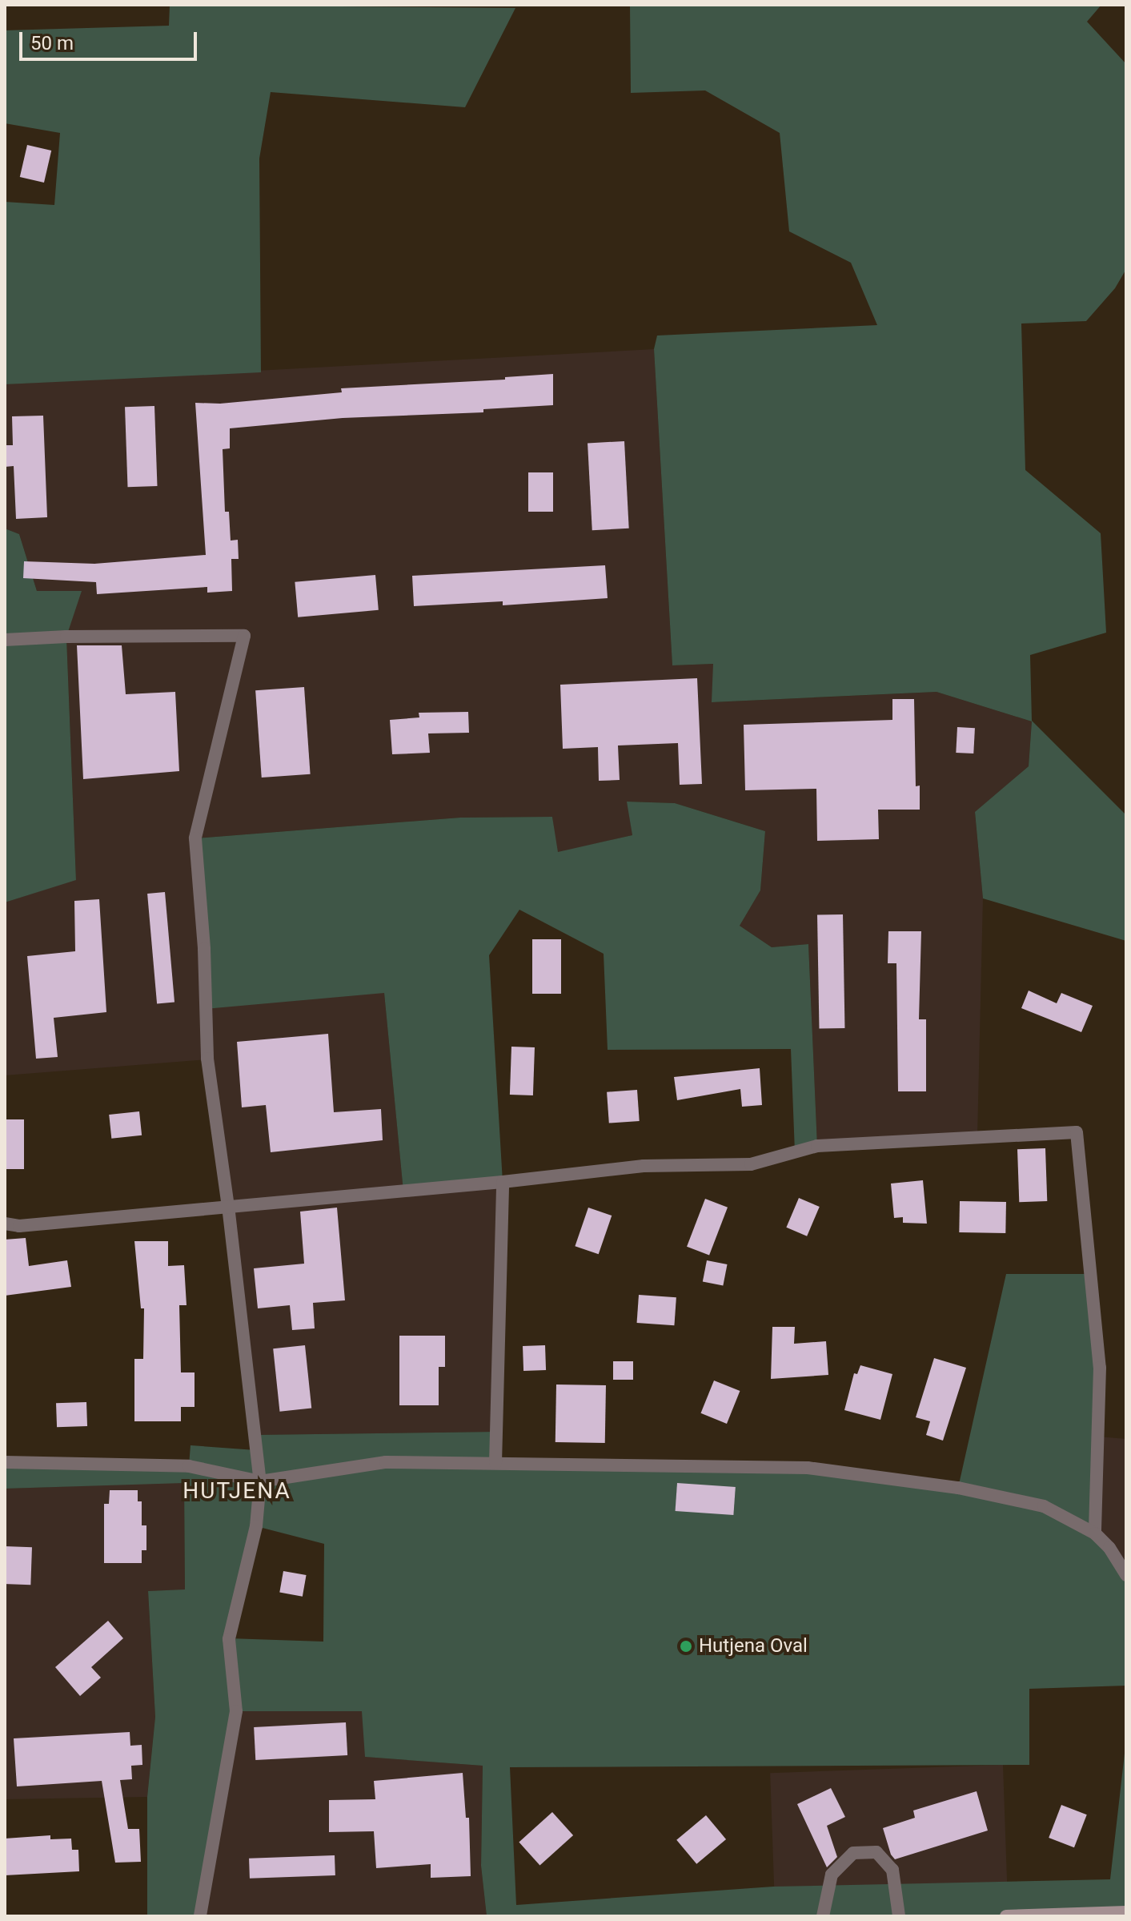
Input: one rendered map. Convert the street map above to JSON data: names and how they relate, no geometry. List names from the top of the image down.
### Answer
{
  "districts": ["HUTJENA"],
  "places": ["Hutjena Oval"],
  "scale_bar": "50 m"
}
